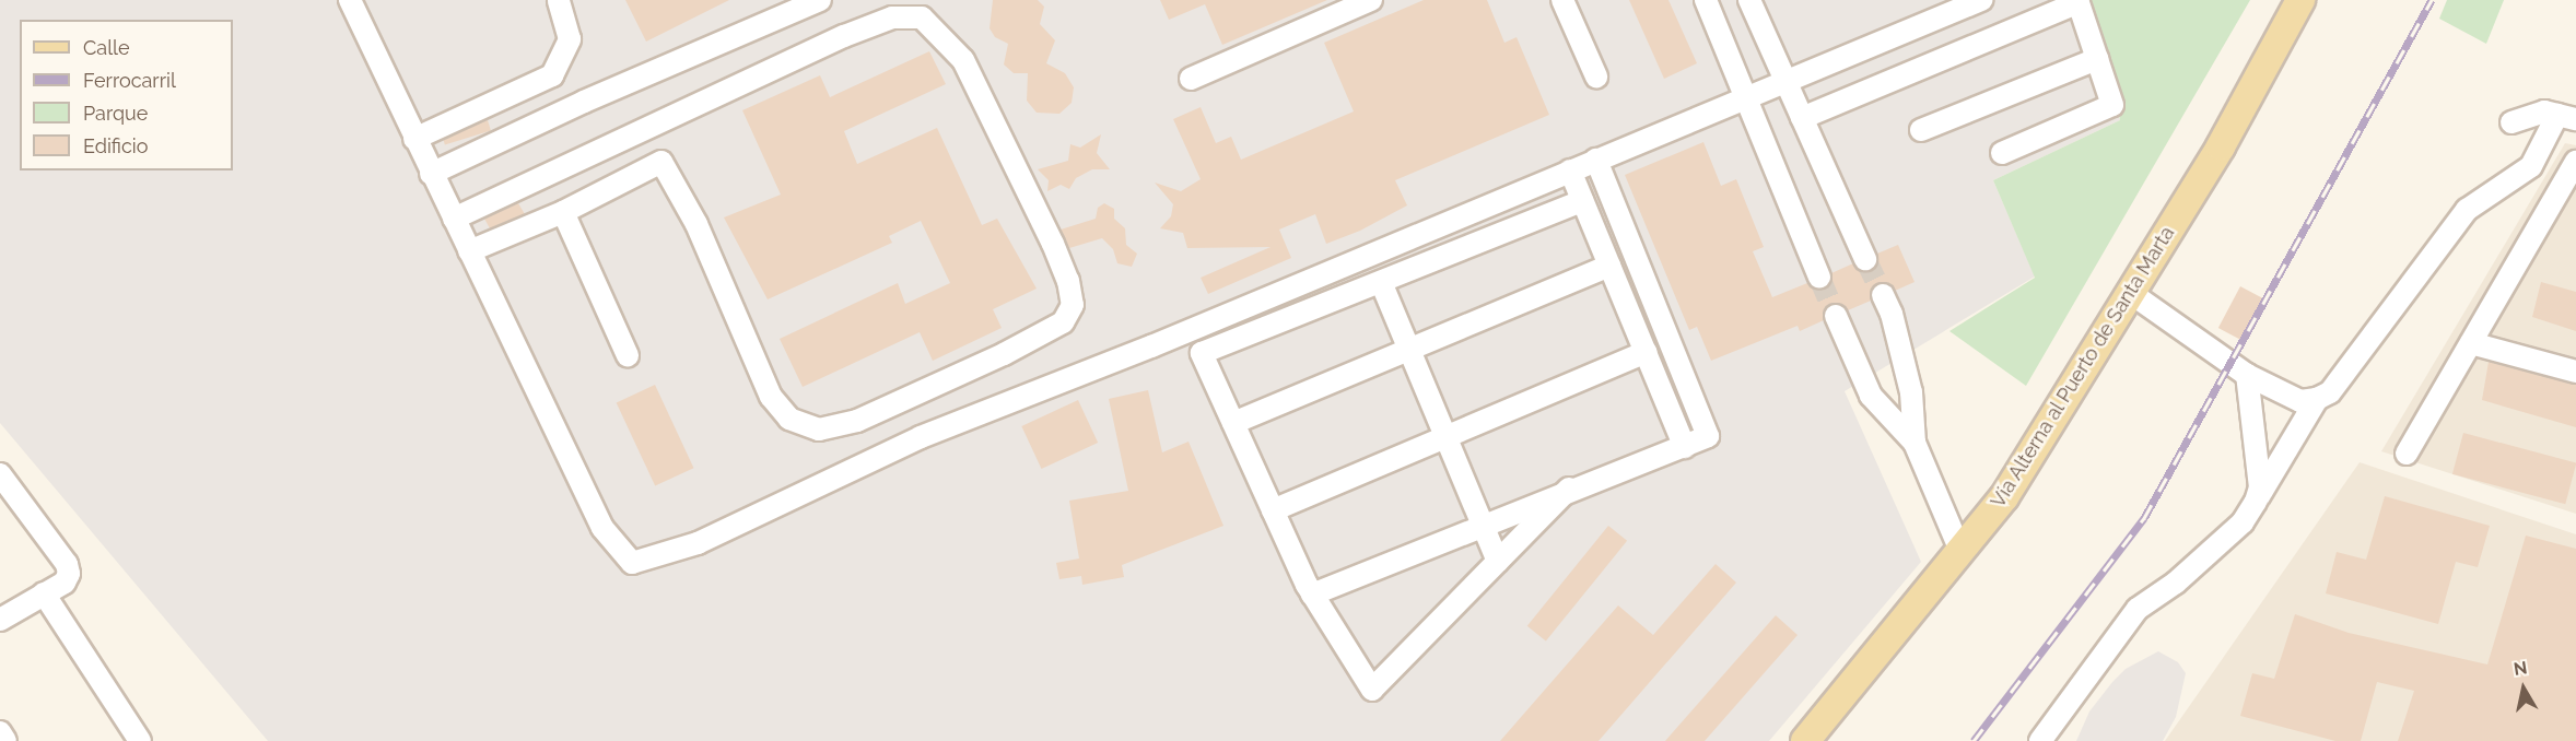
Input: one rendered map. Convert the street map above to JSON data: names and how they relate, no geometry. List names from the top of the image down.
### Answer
{
  "streets": {
    "main road": ["Vía Alterna al Puerto de Santa Marta"]
  },
  "legend": [
    "Calle",
    "Ferrocarril",
    "Parque",
    "Edificio"
  ],
  "north": "top"
}
